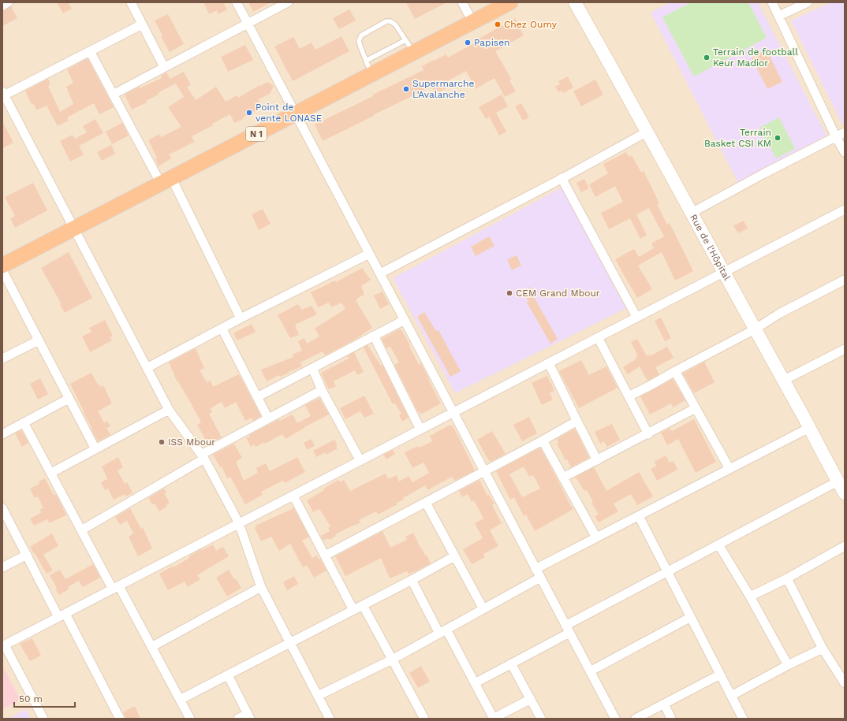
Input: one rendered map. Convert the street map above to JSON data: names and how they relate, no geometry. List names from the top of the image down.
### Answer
{
  "streets": {
    "highway": ["N 1"],
    "main road": ["Rue de l'Hôpital"]
  },
  "places": [
    "Chez Oumy",
    "Papisen",
    "Terrain de football Keur Madior",
    "Supermarche L'Avalanche",
    "Point de vente LONASE",
    "Terrain Basket CSI KM",
    "CEM Grand Mbour",
    "ISS Mbour"
  ],
  "scale_bar": "50 m"
}
